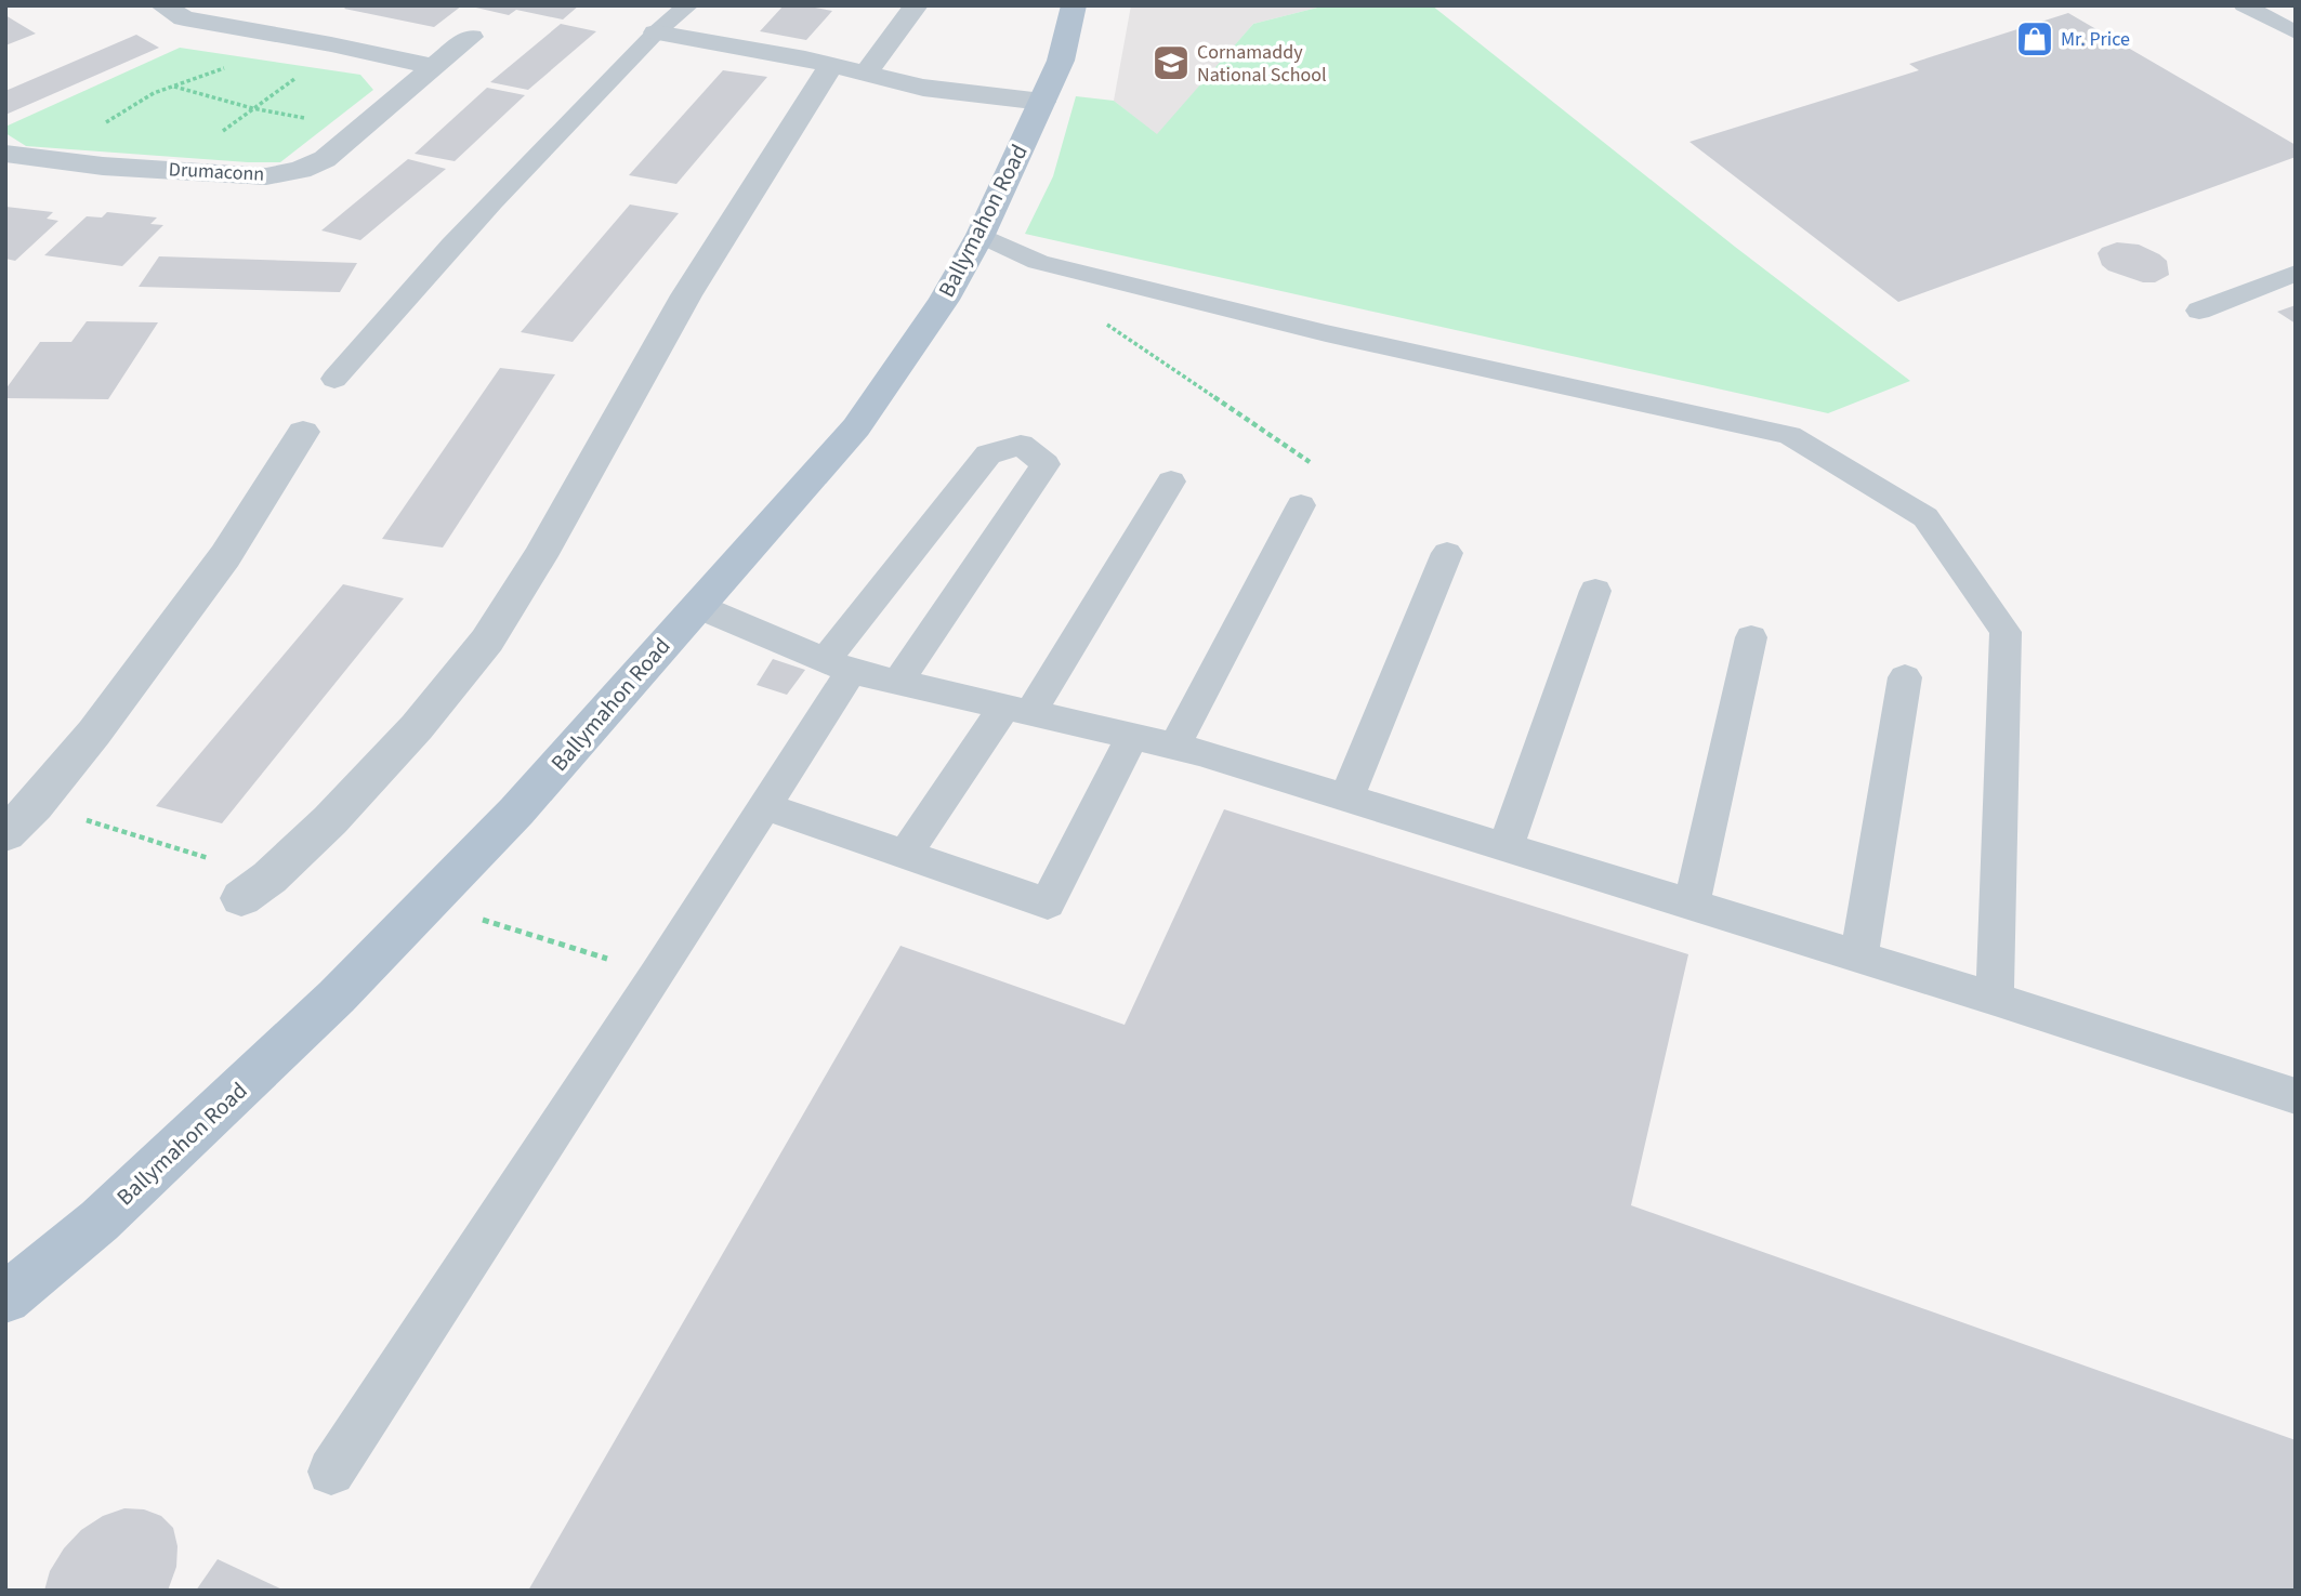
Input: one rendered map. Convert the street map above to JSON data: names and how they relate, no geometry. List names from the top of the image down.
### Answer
{
  "streets": {
    "main road": ["Ballymahon Road"],
    "street": ["Drumaconn"]
  },
  "places": {
    "shop": ["Mr. Price"],
    "school or university": ["Cornamaddy National School"]
  }
}
